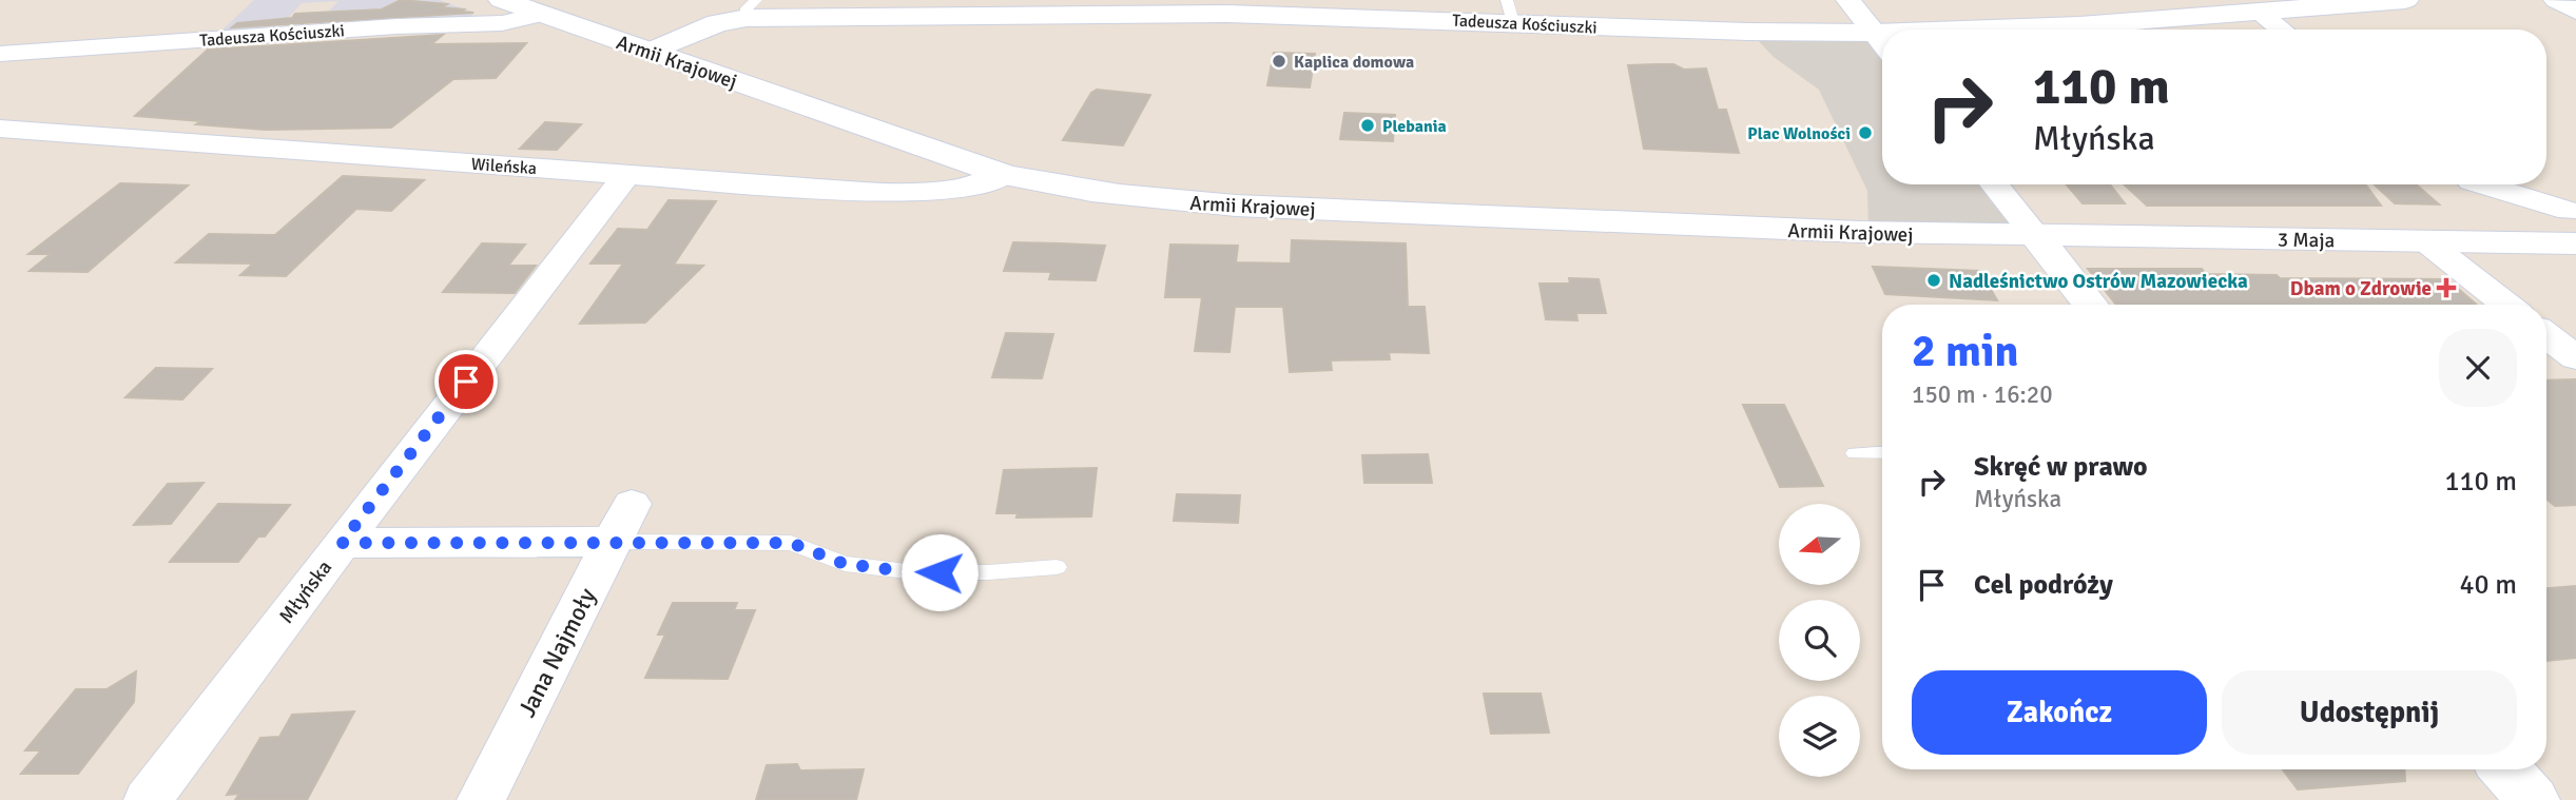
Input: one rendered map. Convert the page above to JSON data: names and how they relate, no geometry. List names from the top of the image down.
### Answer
{
  "streets": {
    "main road": ["Tadeusza Kościuszki", "Armii Krajowej", "3 Maja"],
    "street": ["Wileńska", "Młyńska", "Jana Najmoły"]
  },
  "crossings": [
    ["Tadeusza Kościuszki", "Armii Krajowej"],
    ["Armii Krajowej", "Wileńska"],
    ["Armii Krajowej", "3 Maja"],
    ["Wileńska", "Młyńska"]
  ],
  "places": {
    "other": [
      "Kaplica domowa",
      "Plebania",
      "Plac Wolności",
      "Nadleśnictwo Ostrów Mazowiecka"
    ],
    "health": ["Dbam o Zdrowie"]
  },
  "north": "left",
  "page": {
    "turn": ["110 m", "Młyńska"],
    "heading": ["2 min", "150 m · 16:20"],
    "list": [
      {
        "name": "Skręć w prawo",
        "note": "Młyńska",
        "value": "110 m"
      },
      {
        "name": "Cel podróży",
        "value": "40 m"
      }
    ],
    "buttons": ["Zakończ", "Udostępnij"]
  }
}
